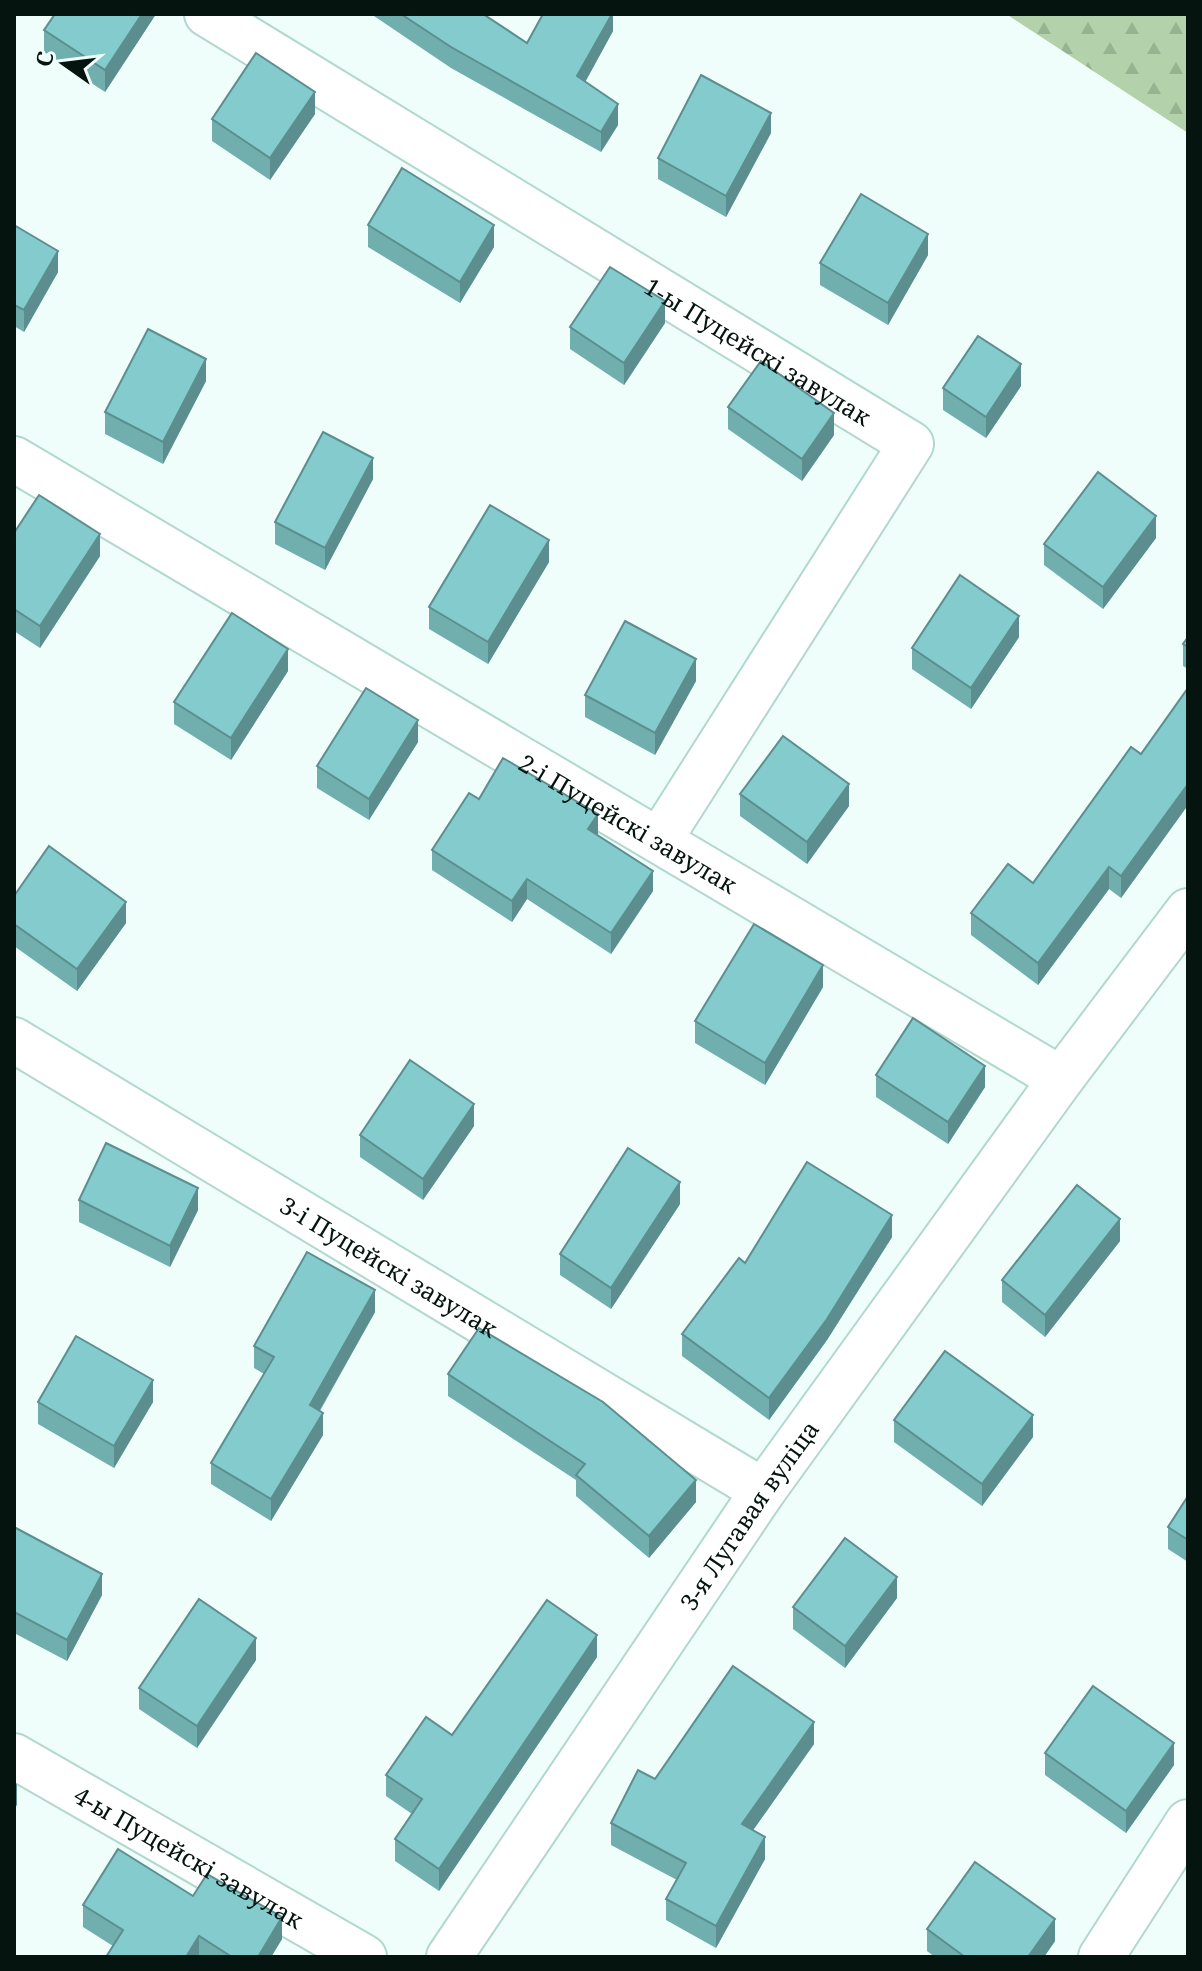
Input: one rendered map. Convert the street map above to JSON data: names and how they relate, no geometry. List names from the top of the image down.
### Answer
{
  "streets": {
    "street": [
      "1-ы Пуцейскі завулак",
      "2-і Пуцейскі завулак",
      "3-і Пуцейскі завулак",
      "3-я Лугавая вуліца",
      "4-ы Пуцейскі завулак"
    ]
  },
  "crossings": [
    ["1-ы Пуцейскі завулак", "2-і Пуцейскі завулак"],
    ["2-і Пуцейскі завулак", "3-я Лугавая вуліца"],
    ["3-і Пуцейскі завулак", "3-я Лугавая вуліца"]
  ],
  "north": "left"
}
